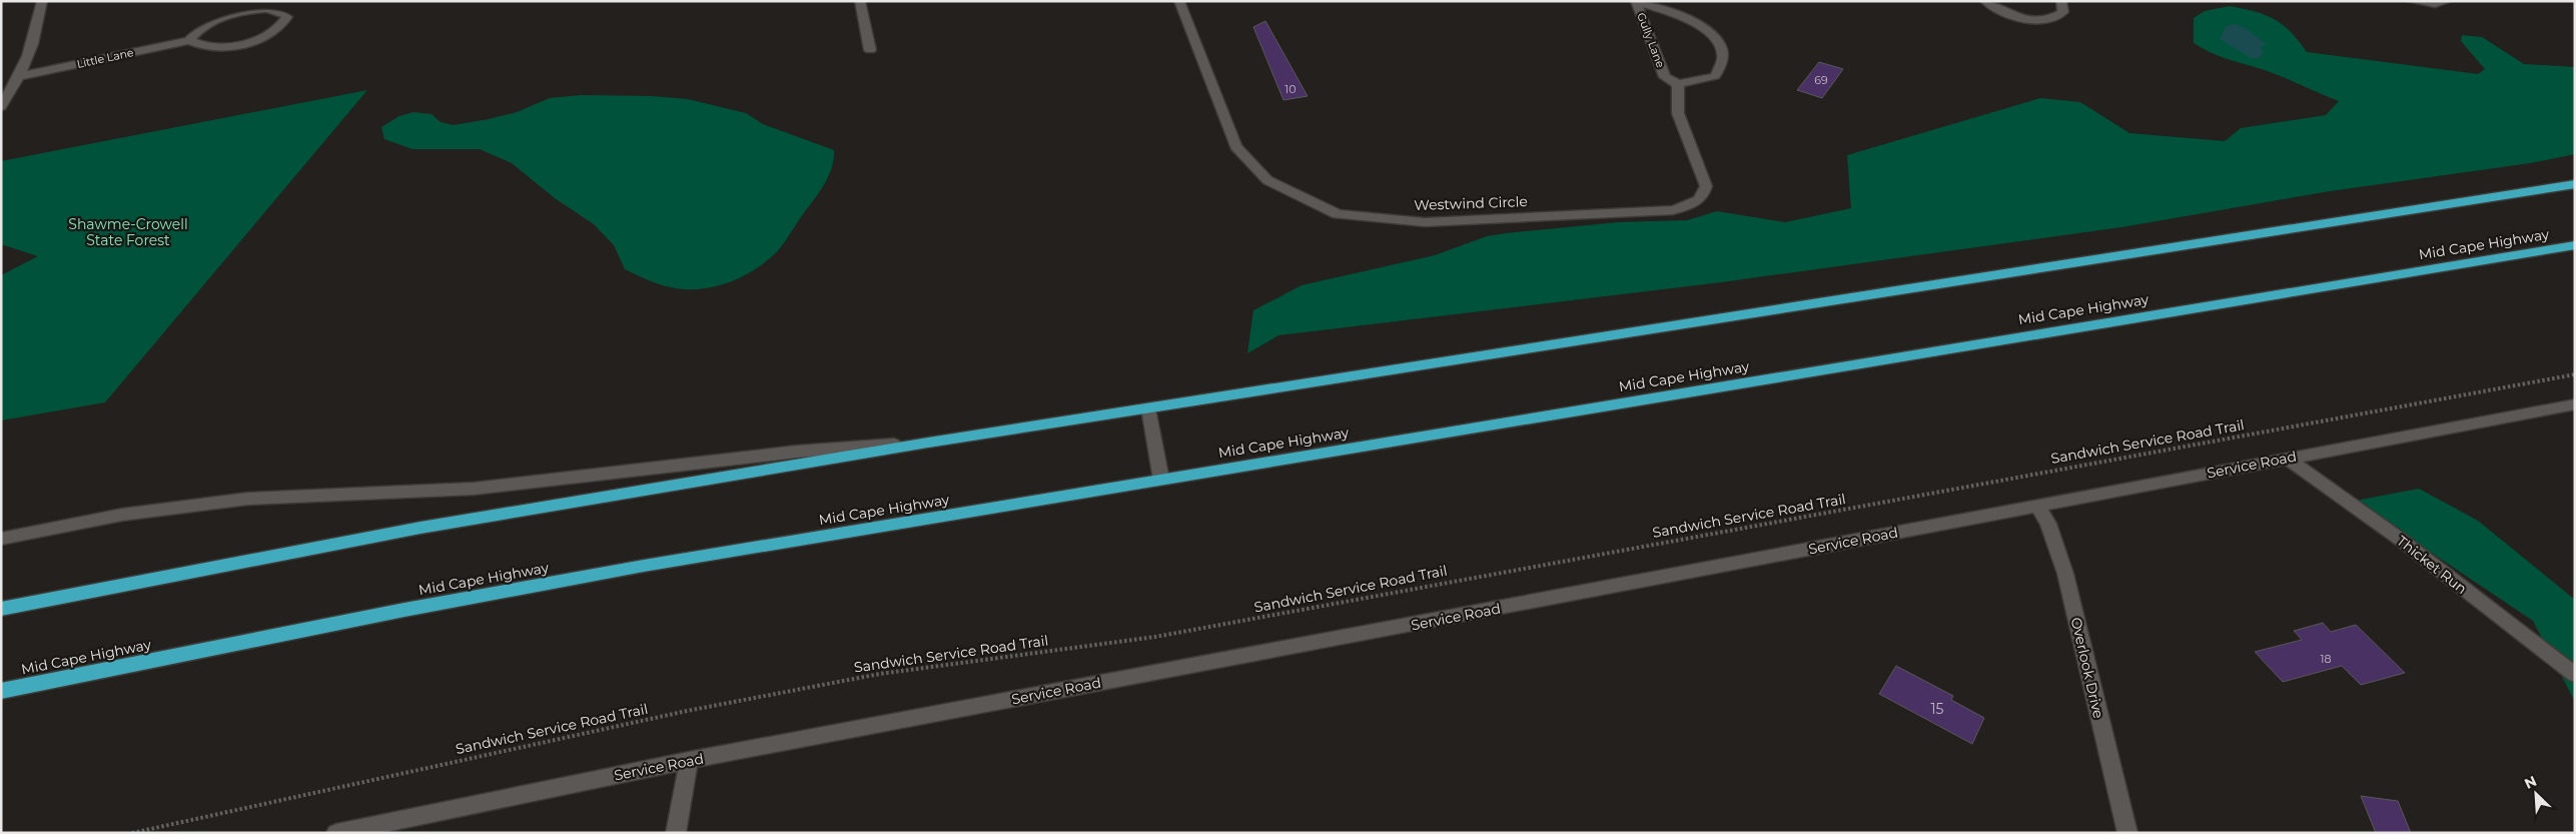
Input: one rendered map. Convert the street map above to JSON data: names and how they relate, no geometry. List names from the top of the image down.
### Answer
{
  "streets": {
    "highway": ["Mid Cape Highway"],
    "street": [
      "Gully Lane",
      "Little Lane",
      "Westwind Circle",
      "Service Road",
      "Thicket Run",
      "Overlook Drive"
    ],
    "path": ["Sandwich Service Road Trail"]
  },
  "crossings": [
    ["Gully Lane", "Westwind Circle"],
    ["Service Road", "Thicket Run"],
    ["Service Road", "Overlook Drive"]
  ],
  "parks": ["Shawme-Crowell State Forest"],
  "house_numbers": [
    "69",
    "10",
    "18",
    "15"
  ],
  "north": "top left"
}
